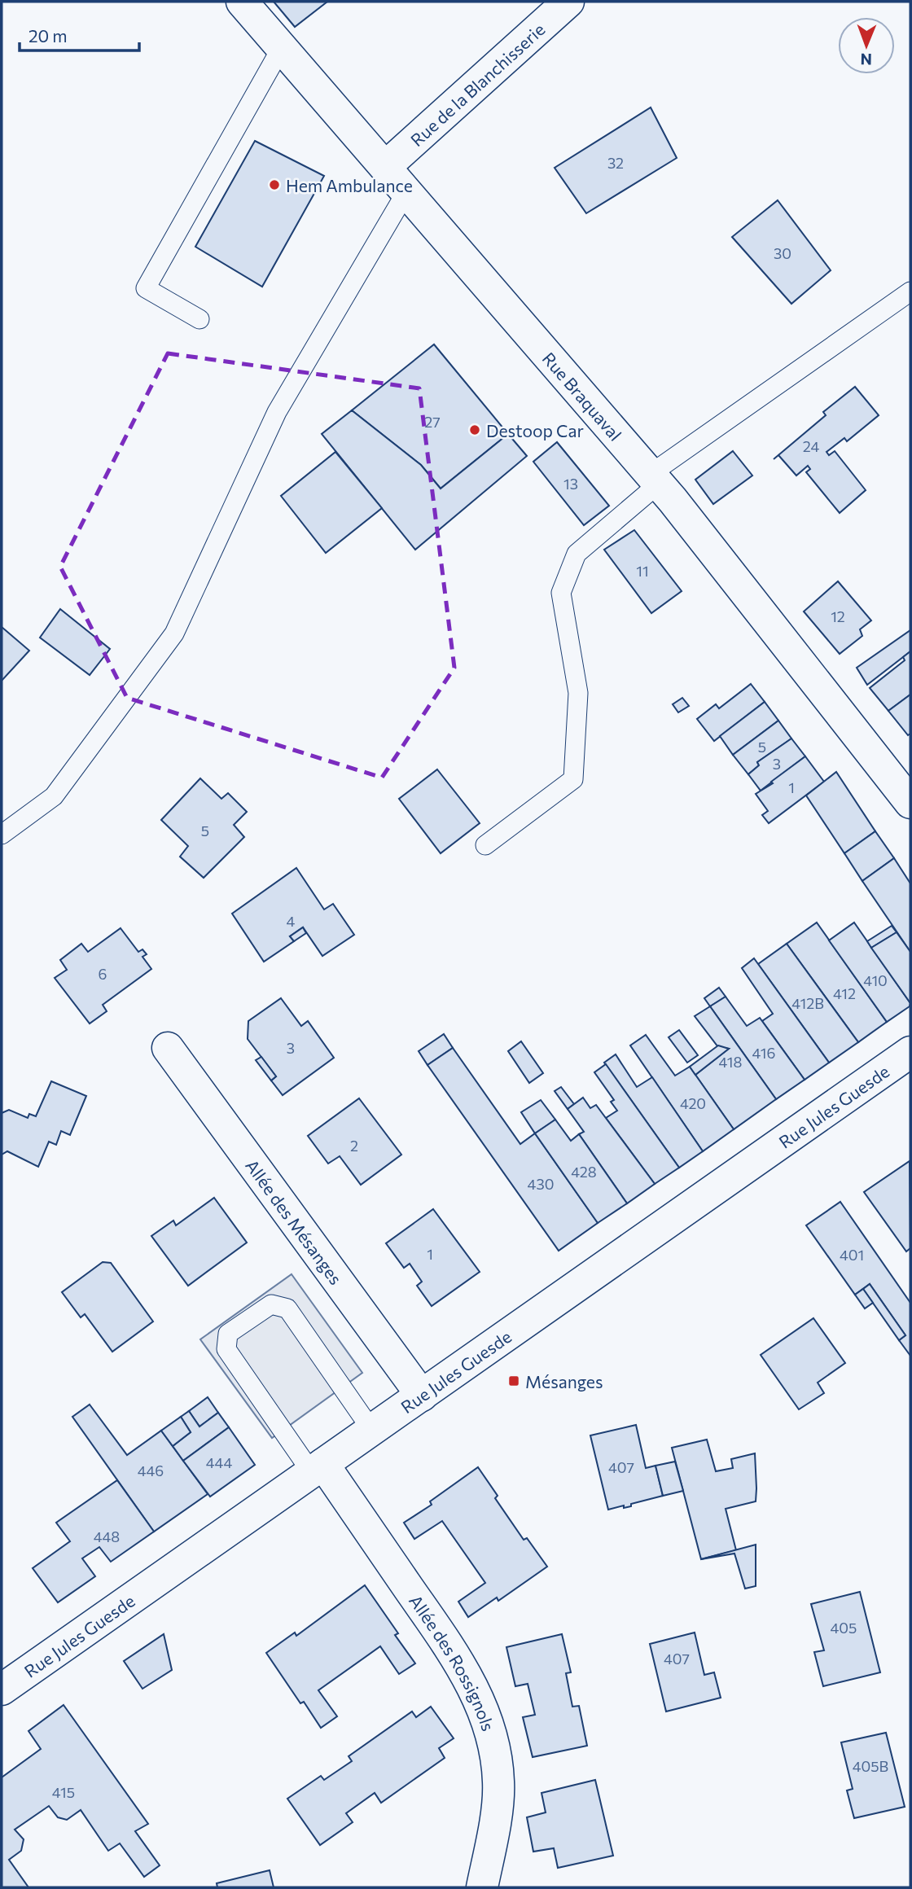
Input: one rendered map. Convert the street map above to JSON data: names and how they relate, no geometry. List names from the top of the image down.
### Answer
{
  "streets": {
    "street": [
      "Rue de la Blanchisserie",
      "Rue Braquaval",
      "Rue Jules Guesde",
      "Allée des Mésanges",
      "Allée des Rossignols"
    ]
  },
  "crossings": [
    ["Rue de la Blanchisserie", "Rue Braquaval"],
    ["Rue Jules Guesde", "Allée des Mésanges"],
    ["Rue Jules Guesde", "Allée des Rossignols"]
  ],
  "places": {
    "other": ["Hem Ambulance", "Destoop Car"],
    "transit": ["Mésanges"]
  },
  "house_numbers": [
    "32",
    "30",
    "27",
    "24",
    "13",
    "11",
    "12",
    "5",
    "3",
    "1",
    "5",
    "4",
    "6",
    "410",
    "412",
    "412B",
    "3",
    "416",
    "418",
    "420",
    "2",
    "428",
    "430",
    "1",
    "401",
    "444",
    "407",
    "446",
    "448",
    "405",
    "407",
    "405B",
    "415"
  ],
  "scale_bar": "20 m",
  "north": "bottom"
}
